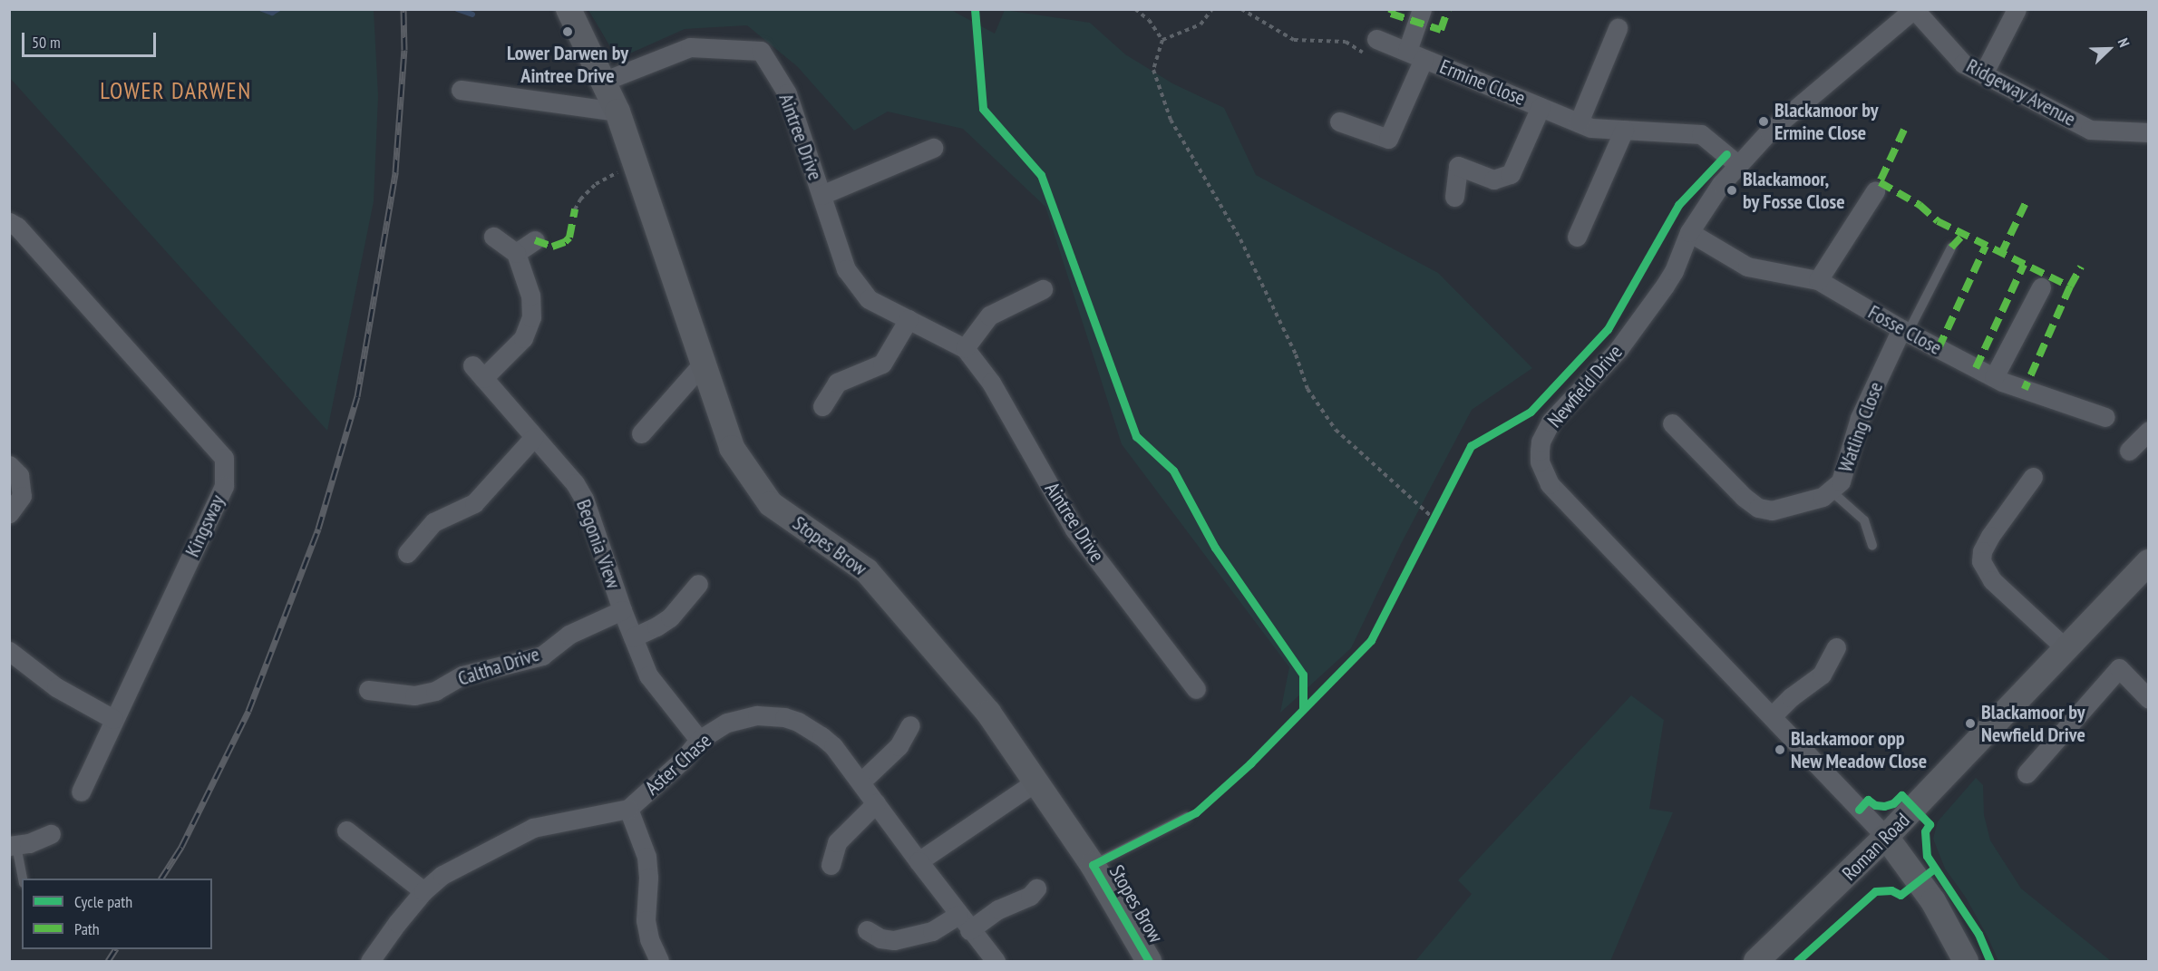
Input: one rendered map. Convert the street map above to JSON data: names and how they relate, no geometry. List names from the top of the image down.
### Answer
{
  "streets": {
    "main road": ["Stopes Brow", "Roman Road"],
    "street": [
      "Ermine Close",
      "Ridgeway Avenue",
      "Aintree Drive",
      "Fosse Close",
      "Newfield Drive",
      "Watling Close",
      "Kingsway",
      "Begonia View",
      "Caltha Drive",
      "Aster Chase"
    ]
  },
  "crossings": [
    ["Ermine Close", "Newfield Drive"],
    ["Ridgeway Avenue", "Newfield Drive"],
    ["Aintree Drive", "Stopes Brow"],
    ["Fosse Close", "Newfield Drive"],
    ["Fosse Close", "Watling Close"],
    ["Newfield Drive", "Roman Road"],
    ["Begonia View", "Caltha Drive"],
    ["Begonia View", "Aster Chase"]
  ],
  "districts": ["LOWER DARWEN"],
  "places": [
    "Lower Darwen by Aintree Drive",
    "Blackamoor by Ermine Close",
    "Blackamoor, by Fosse Close",
    "Blackamoor by Newfield Drive",
    "Blackamoor opp New Meadow Close"
  ],
  "legend": ["Cycle path", "Path"],
  "scale_bar": "50 m",
  "north": "top right"
}
